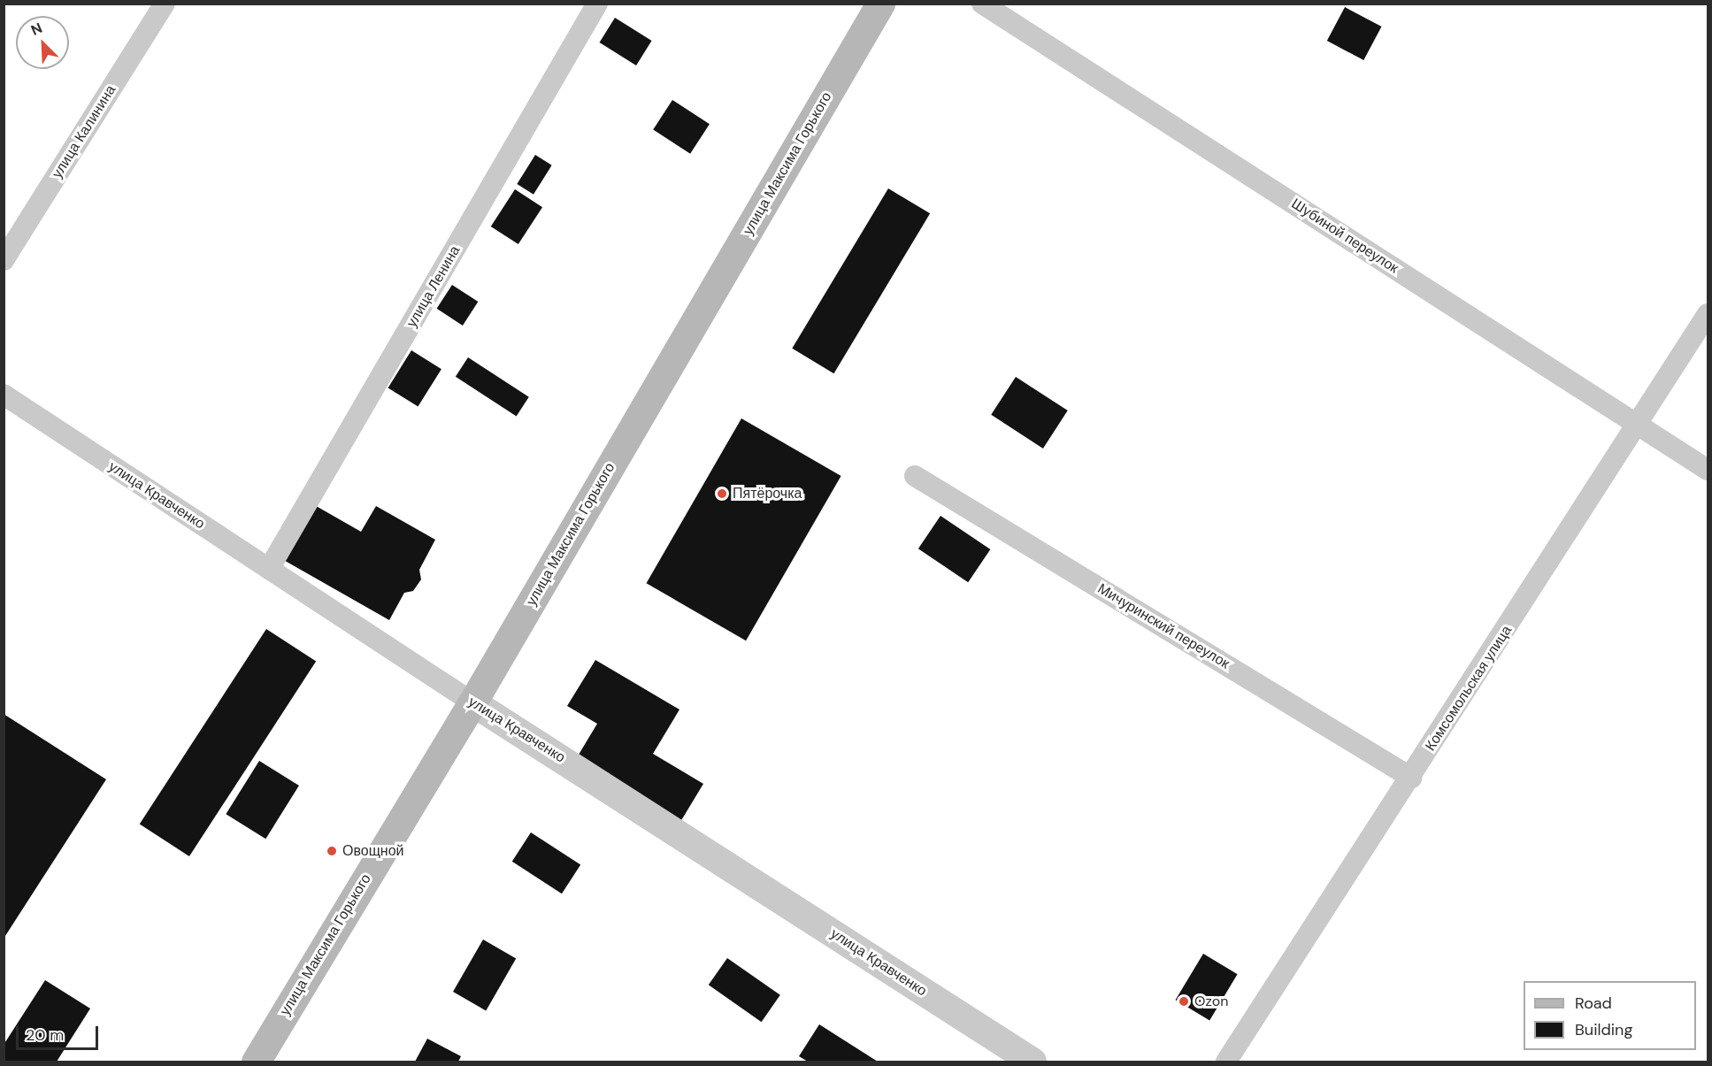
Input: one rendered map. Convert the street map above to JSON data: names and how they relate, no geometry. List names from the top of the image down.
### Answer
{
  "streets": {
    "main road": ["улица Максима Горького"],
    "street": [
      "улица Калинина",
      "Шубиной переулок",
      "улица Ленина",
      "улица Кравченко",
      "Мичуринский переулок",
      "Комсомольская улица"
    ]
  },
  "crossings": [
    ["улица Максима Горького", "улица Кравченко"],
    ["Шубиной переулок", "Комсомольская улица"],
    ["улица Ленина", "улица Кравченко"],
    ["Мичуринский переулок", "Комсомольская улица"]
  ],
  "places": ["Пятёрочка", "Овощной", "Ozon"],
  "legend": ["Road", "Building"],
  "scale_bar": "20 m",
  "north": "top left"
}
